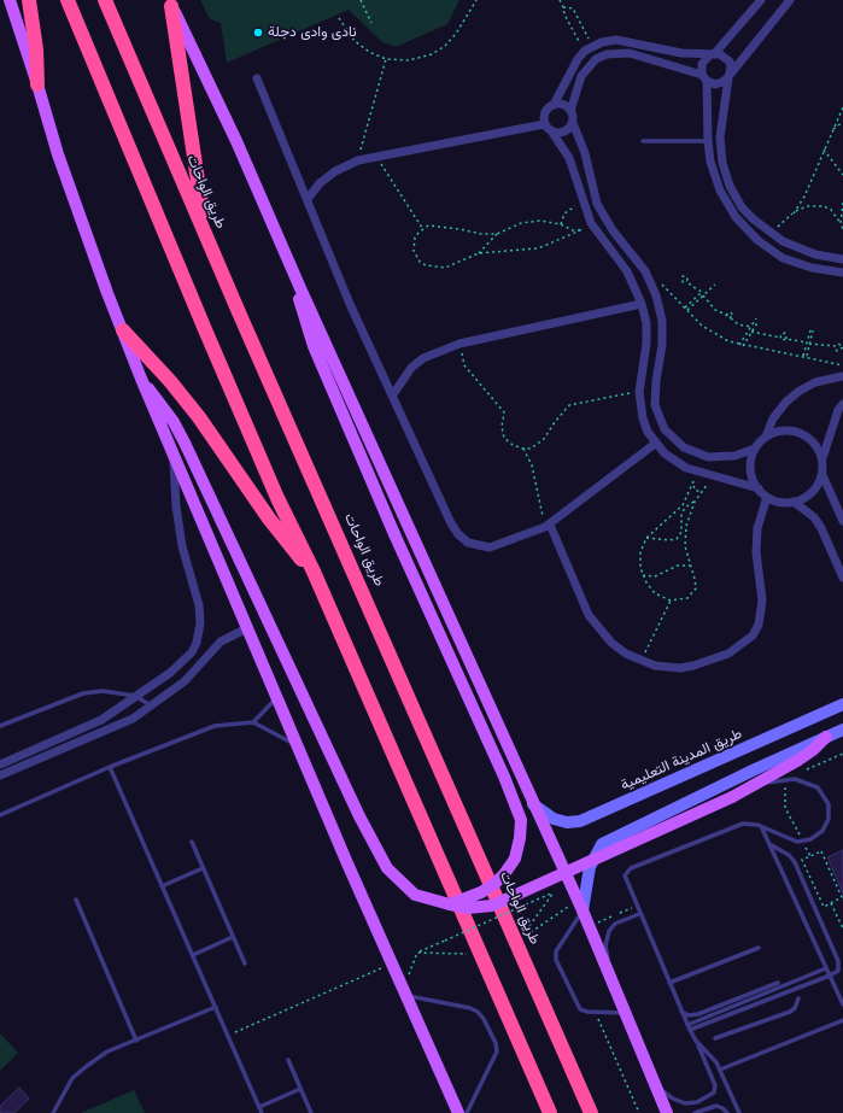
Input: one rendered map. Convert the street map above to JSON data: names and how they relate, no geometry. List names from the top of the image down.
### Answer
{
  "streets": {
    "highway": ["طريق الواحات"],
    "street": ["طريق المدينة التعليمية"]
  },
  "places": ["نادى وادى دجلة"]
}
